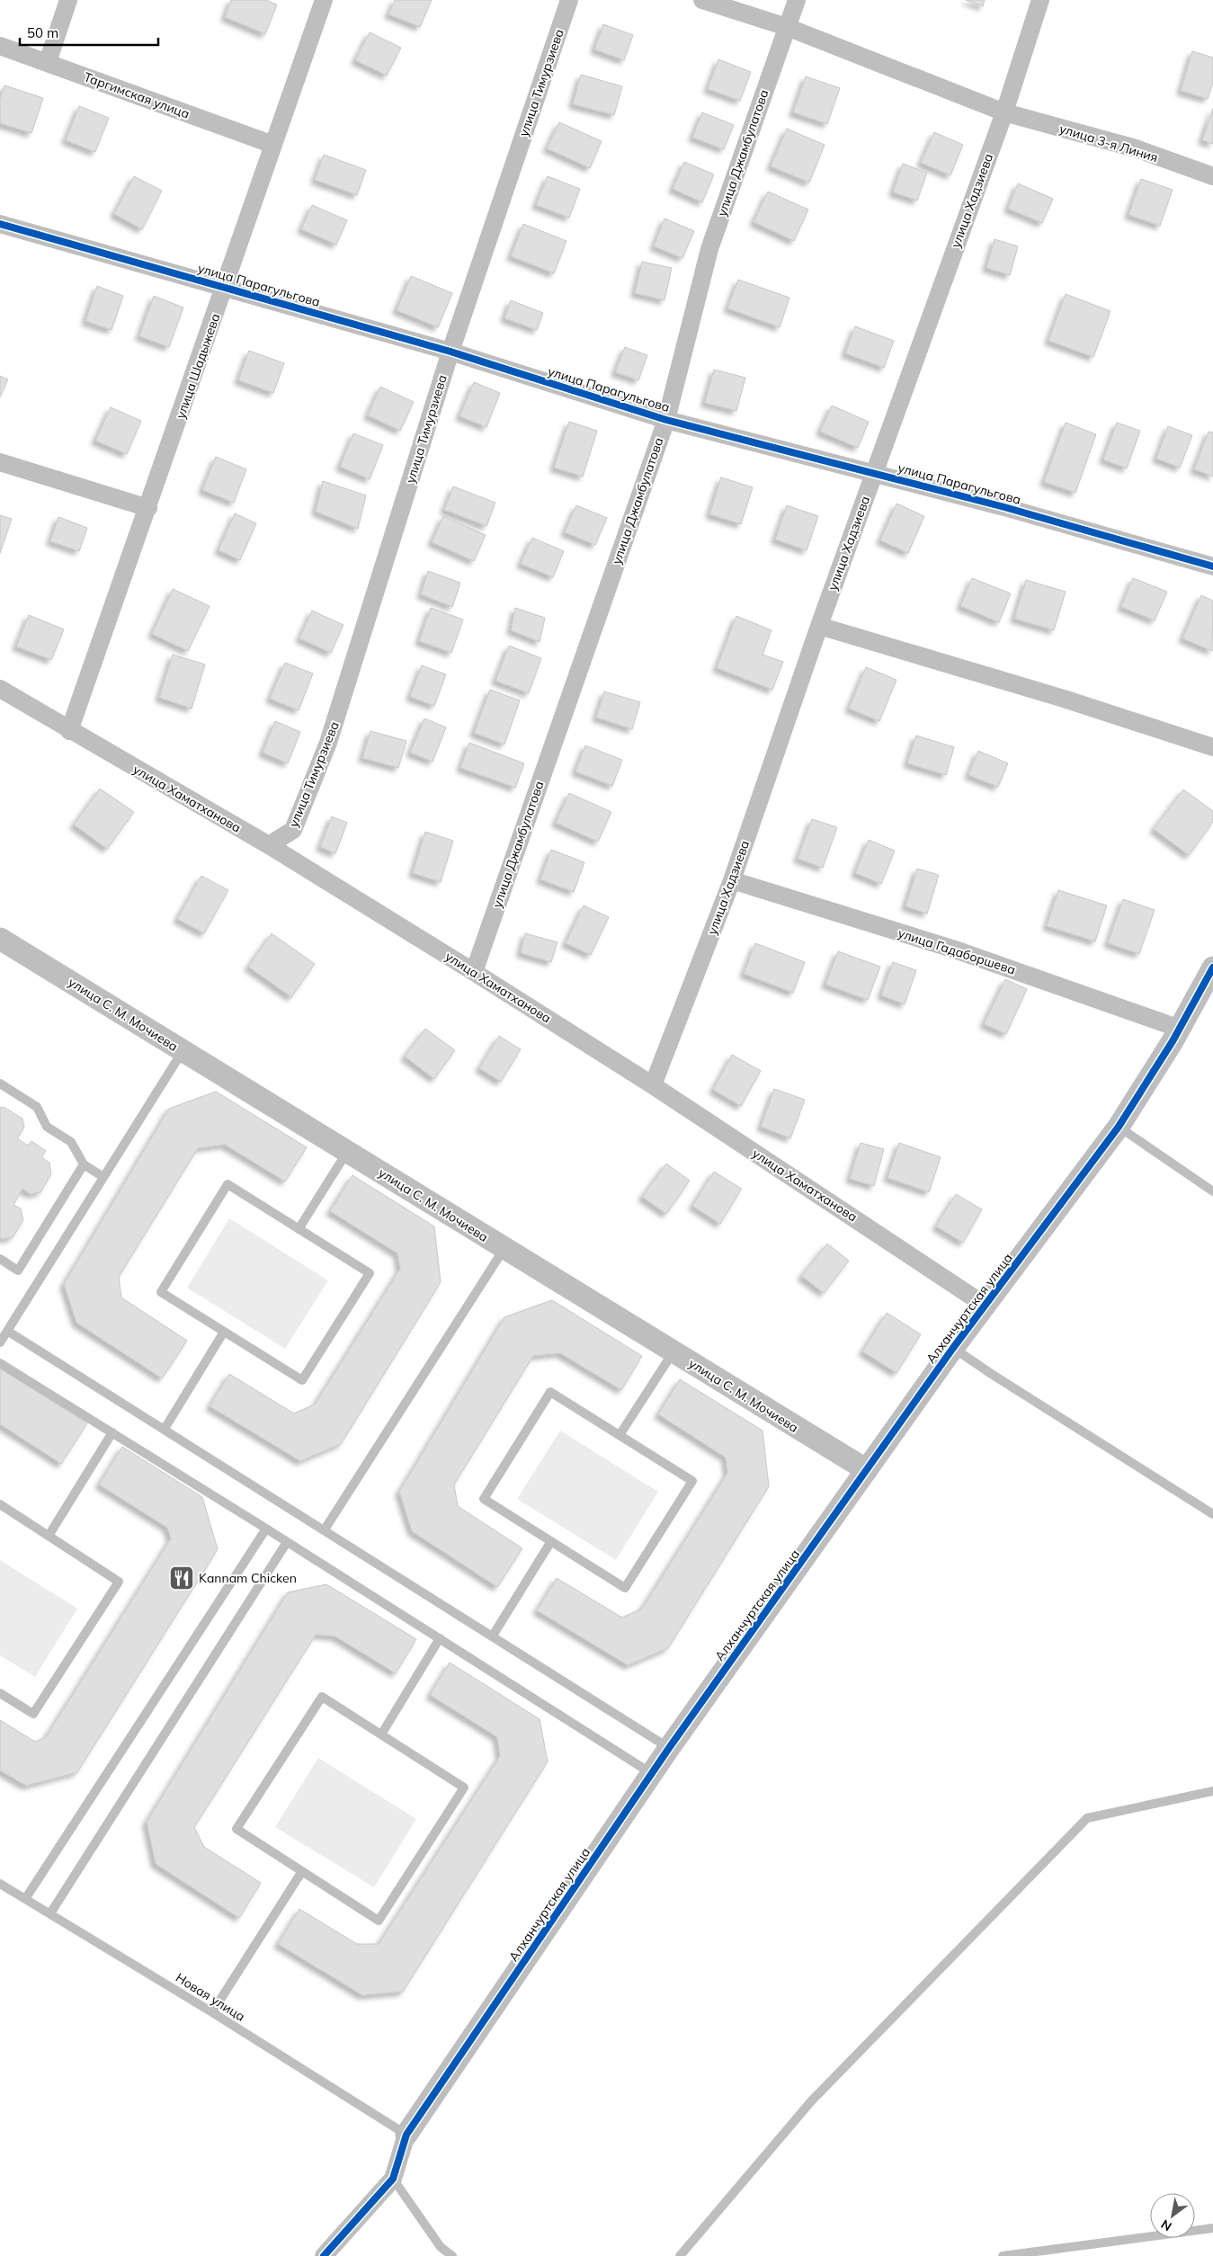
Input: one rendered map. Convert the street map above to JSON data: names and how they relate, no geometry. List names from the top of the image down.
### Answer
{
  "streets": {
    "street": [
      "улица Тимурзиева",
      "Таргимская улица",
      "улица 3-я Линия",
      "улица Джамбулатова",
      "улица Хадзиева",
      "улица Парагульгова",
      "улица Шадыжева",
      "улица Хаматханова",
      "улица Гадаборшева",
      "улица С. М. Мочиева",
      "Алханчуртская улица"
    ],
    "lane": ["Новая улица"]
  },
  "crossings": [
    ["улица Тимурзиева", "улица Парагульгова"],
    ["улица Тимурзиева", "улица Хаматханова"],
    ["Таргимская улица", "улица Шадыжева"],
    ["улица 3-я Линия", "улица Джамбулатова"],
    ["улица 3-я Линия", "улица Хадзиева"],
    ["улица Джамбулатова", "улица Парагульгова"],
    ["улица Джамбулатова", "улица Хаматханова"],
    ["улица Хадзиева", "улица Парагульгова"],
    ["улица Хадзиева", "улица Хаматханова"],
    ["улица Хадзиева", "улица Гадаборшева"],
    ["улица Парагульгова", "улица Шадыжева"],
    ["улица Шадыжева", "улица Хаматханова"],
    ["улица Хаматханова", "Алханчуртская улица"],
    ["улица Гадаборшева", "Алханчуртская улица"],
    ["улица С. М. Мочиева", "Алханчуртская улица"],
    ["Алханчуртская улица", "Новая улица"]
  ],
  "places": {
    "restaurant": ["Kannam Chicken"]
  },
  "scale_bar": "50 m",
  "north": "bottom left"
}
